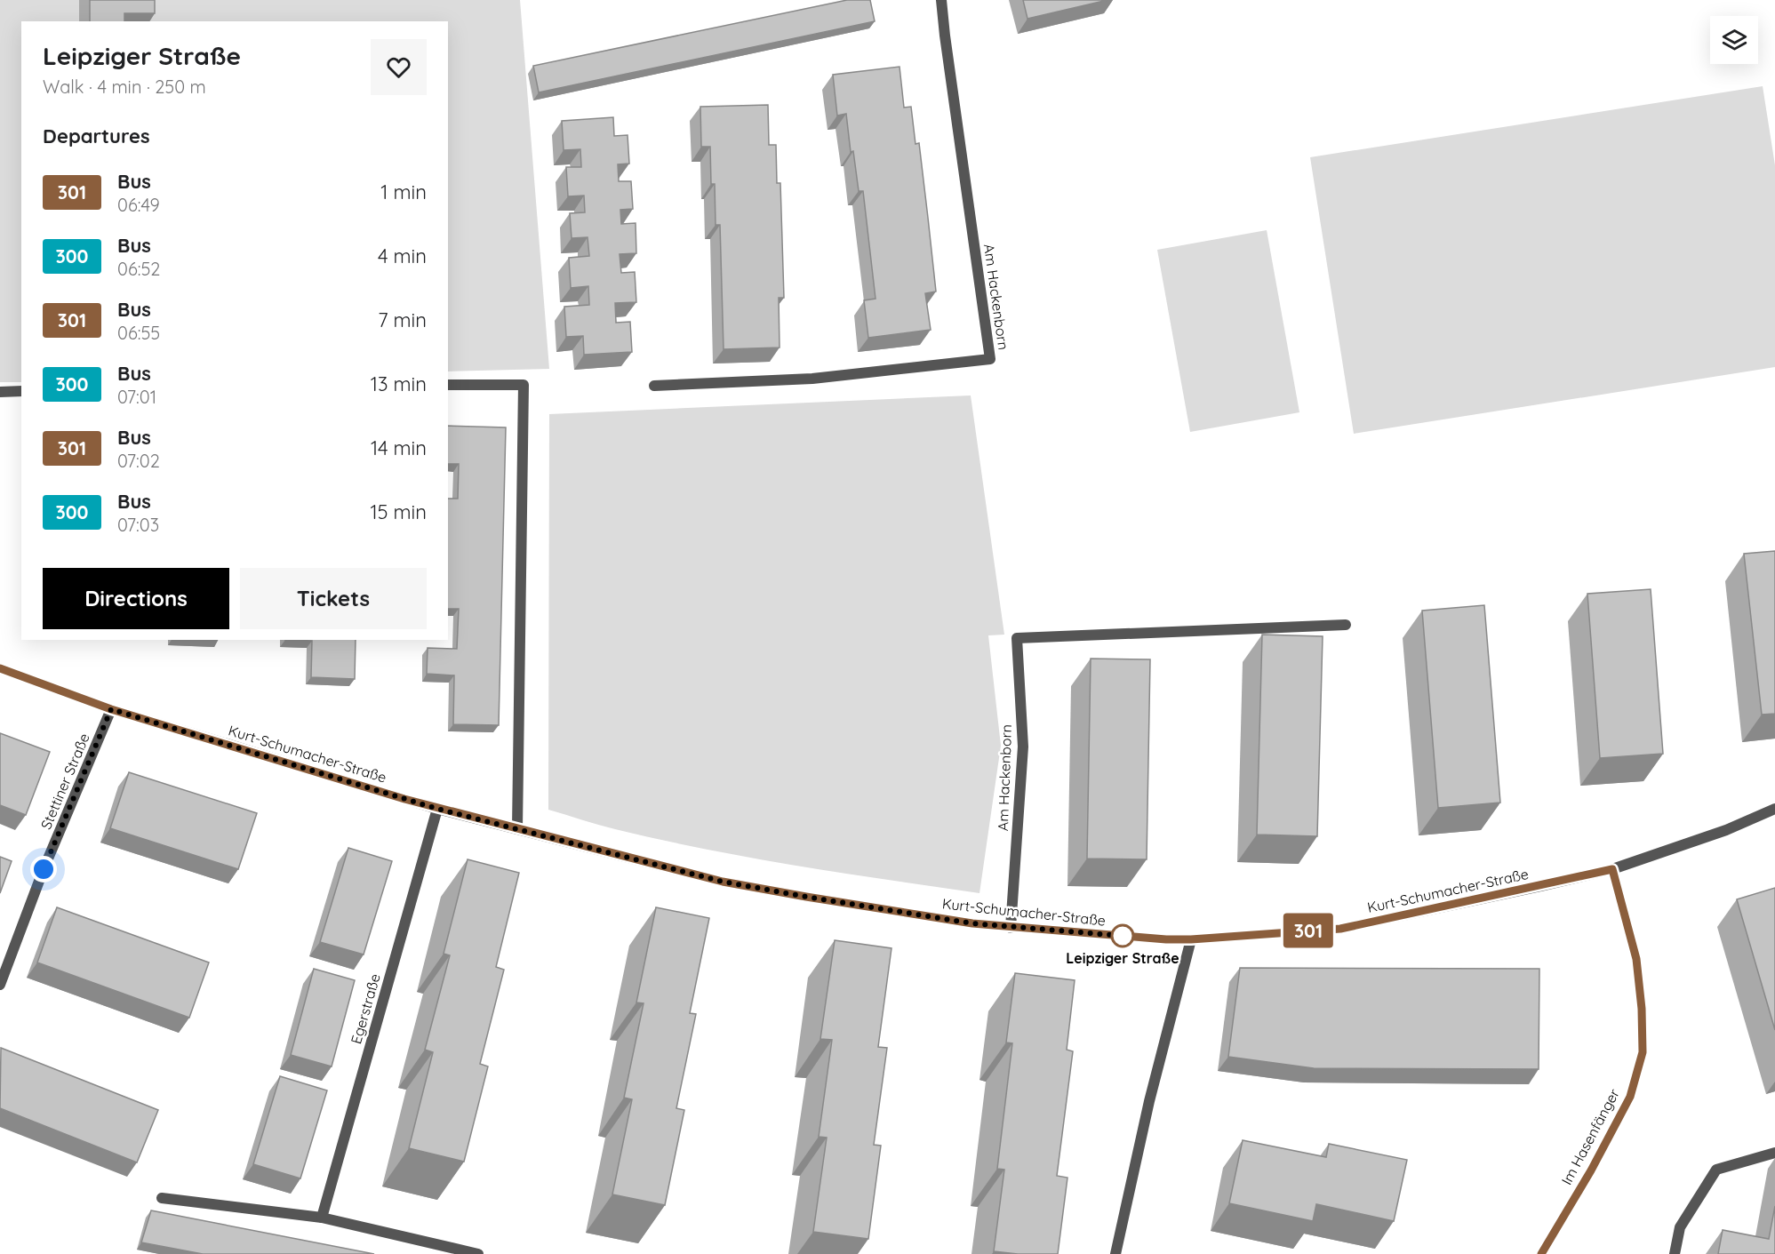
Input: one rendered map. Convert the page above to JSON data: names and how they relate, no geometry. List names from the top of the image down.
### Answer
{
  "streets": {
    "street": [
      "Am Hackenborn",
      "Kurt-Schumacher-Straße",
      "Stettiner Straße",
      "Egerstraße",
      "Im Hasenfänger"
    ]
  },
  "crossings": [
    ["Am Hackenborn", "Kurt-Schumacher-Straße"],
    ["Kurt-Schumacher-Straße", "Stettiner Straße"],
    ["Kurt-Schumacher-Straße", "Egerstraße"],
    ["Kurt-Schumacher-Straße", "Im Hasenfänger"]
  ],
  "places": ["Leipziger Straße"],
  "lines": ["bus line 301"],
  "page": {
    "on_map": "301",
    "heading": [
      ["Leipziger Straße", "Walk · 4 min · 250 m"],
      "Departures"
    ],
    "list": [
      {
        "mark": "301",
        "name": "Bus",
        "note": "06:49",
        "value": "1 min"
      },
      {
        "mark": "300",
        "name": "Bus",
        "note": "06:52",
        "value": "4 min"
      },
      {
        "mark": "301",
        "name": "Bus",
        "note": "06:55",
        "value": "7 min"
      },
      {
        "mark": "300",
        "name": "Bus",
        "note": "07:01",
        "value": "13 min"
      },
      {
        "mark": "301",
        "name": "Bus",
        "note": "07:02",
        "value": "14 min"
      },
      {
        "mark": "300",
        "name": "Bus",
        "note": "07:03",
        "value": "15 min"
      }
    ],
    "buttons": ["Directions", "Tickets"]
  }
}
